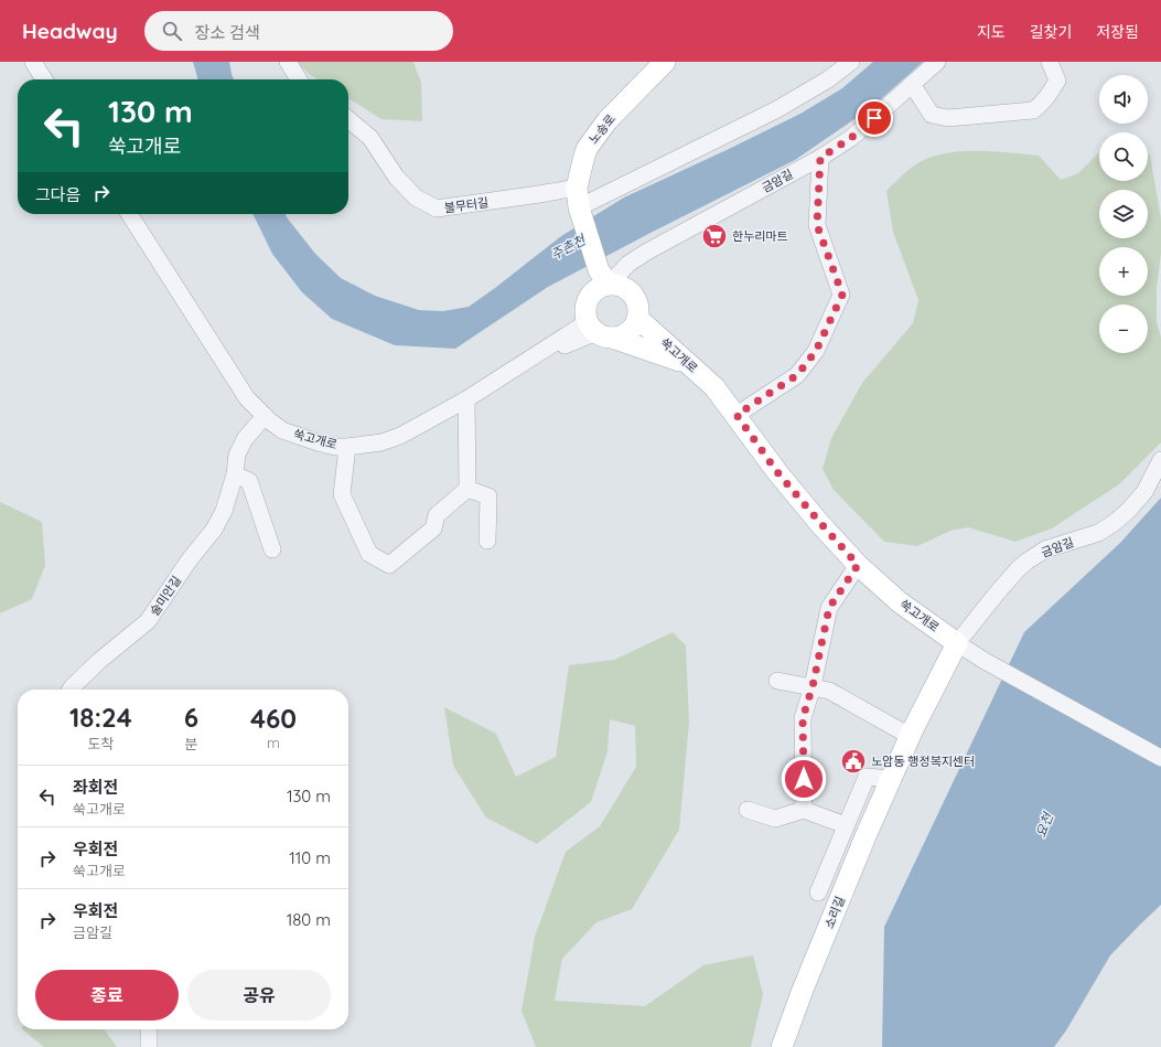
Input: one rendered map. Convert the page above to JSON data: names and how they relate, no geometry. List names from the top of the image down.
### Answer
{
  "streets": {
    "main road": ["노송로", "쑥고개로", "소리길"],
    "street": ["금암길", "불무터길", "술미안길"]
  },
  "crossings": [
    ["노송로", "불무터길"],
    ["금암길", "쑥고개로"],
    ["금암길", "소리길"],
    ["쑥고개로", "술미안길"],
    ["쑥고개로", "소리길"]
  ],
  "water": ["주촌천", "요천"],
  "places": {
    "supermarket": ["한누리마트"],
    "public building": ["노암동 행정복지센터"]
  },
  "page": {
    "header": "Headway",
    "search": "장소 검색",
    "nav": ["지도", "길찾기", "저장됨"],
    "map_buttons": ["+", "−"],
    "turn": ["130 m", "쑥고개로"],
    "then": "그다음",
    "eta": [
      "18:24",
      "도착",
      "6",
      "분",
      "460",
      "m"
    ],
    "list": [
      {
        "name": "좌회전",
        "note": "쑥고개로",
        "value": "130 m"
      },
      {
        "name": "우회전",
        "note": "쑥고개로",
        "value": "110 m"
      },
      {
        "name": "우회전",
        "note": "금암길",
        "value": "180 m"
      }
    ],
    "buttons": ["종료", "공유"]
  }
}
